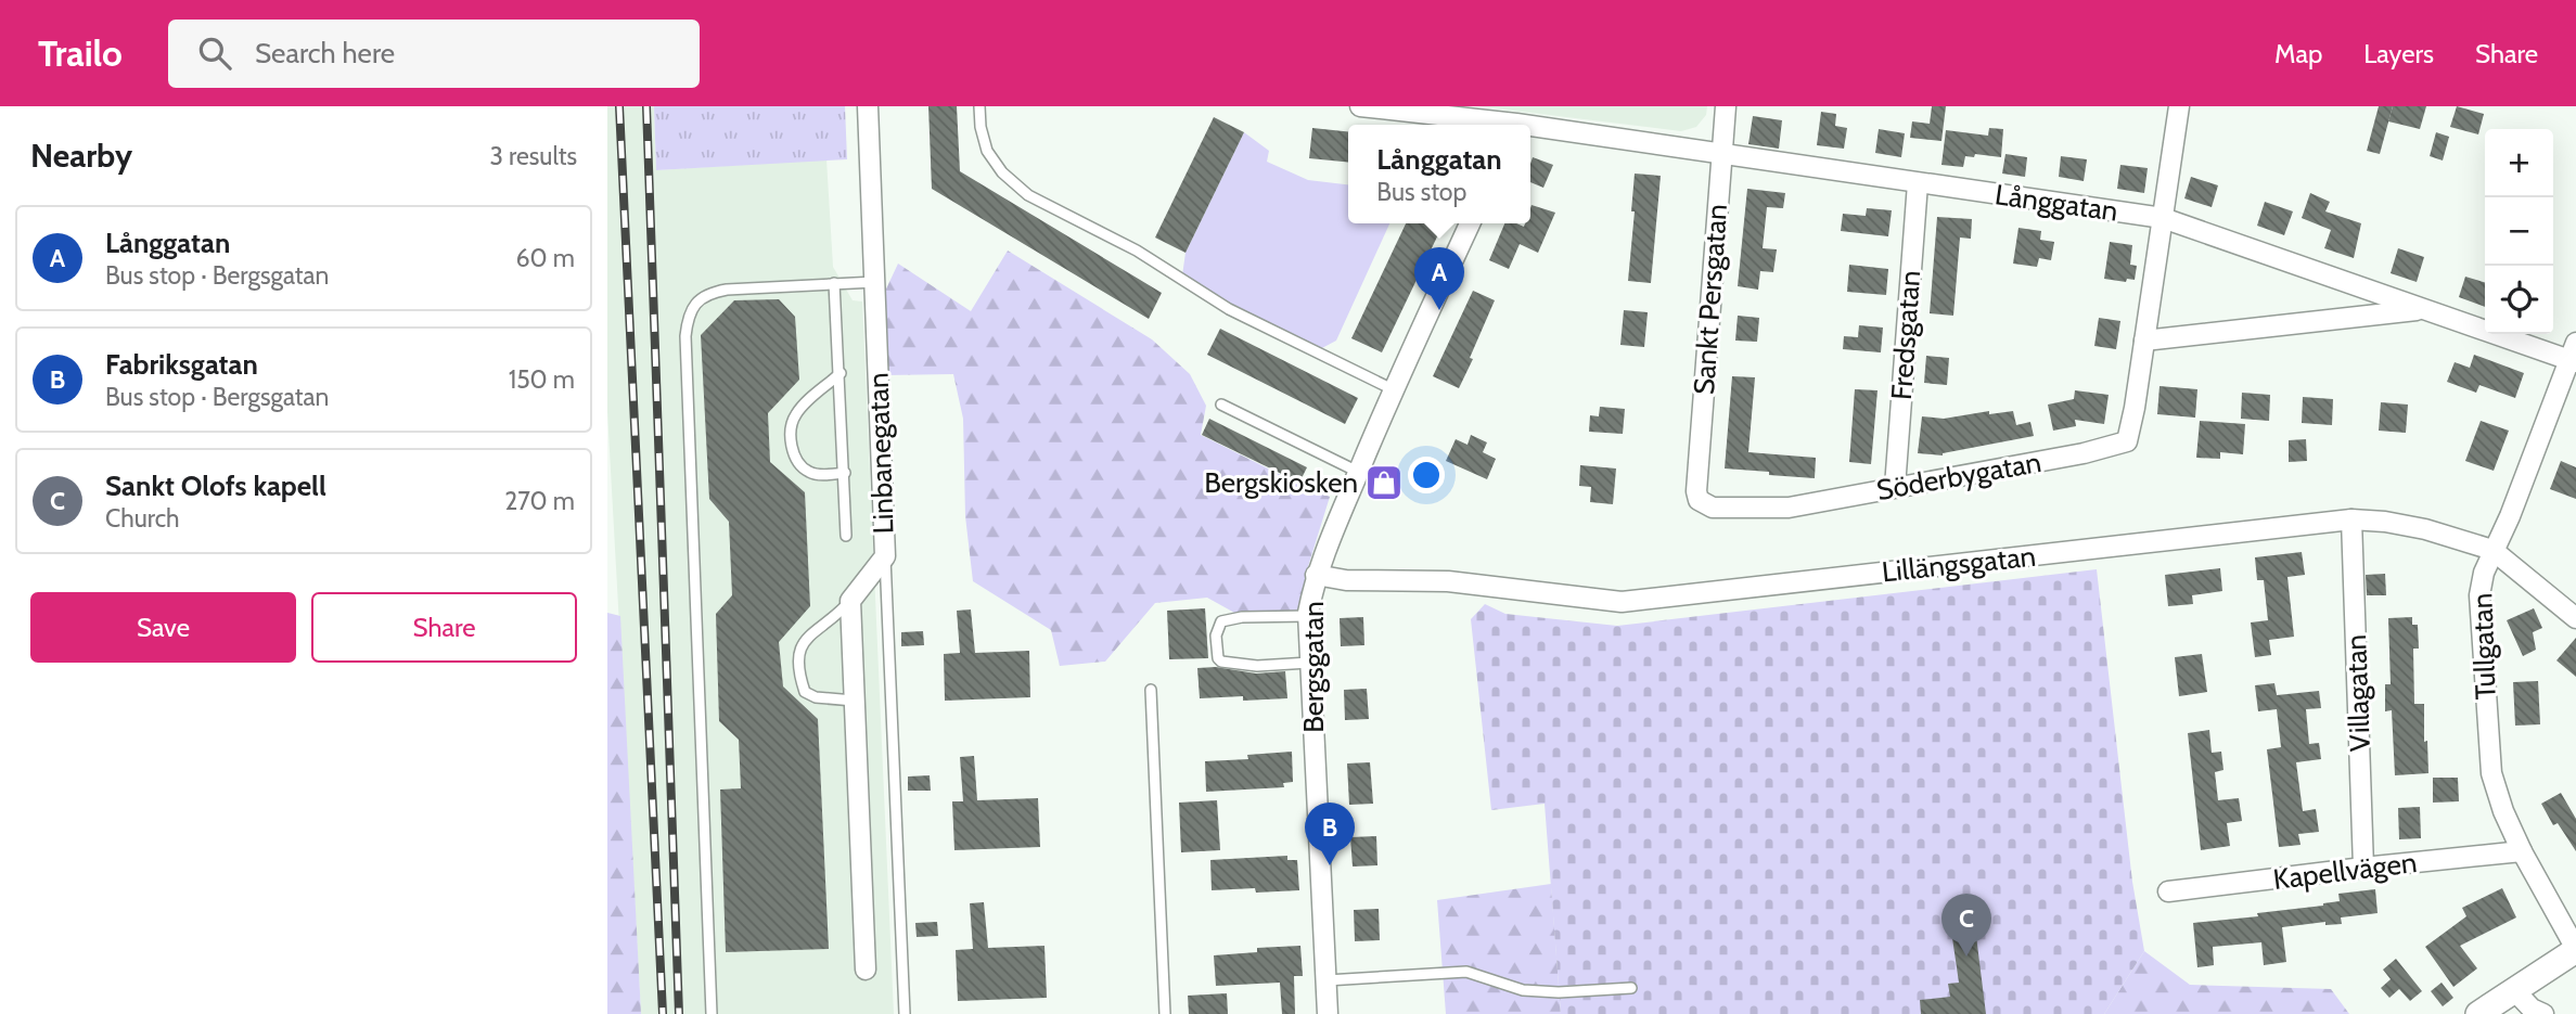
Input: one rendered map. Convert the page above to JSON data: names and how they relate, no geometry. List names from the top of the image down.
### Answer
{
  "streets": {
    "street": [
      "Långgatan",
      "Sankt Persgatan",
      "Fredsgatan",
      "Linbanegatan",
      "Söderbygatan",
      "Lillängsgatan",
      "Tullgatan",
      "Bergsgatan",
      "Villagatan",
      "Kapellvägen"
    ]
  },
  "crossings": [
    ["Långgatan", "Sankt Persgatan"],
    ["Långgatan", "Fredsgatan"],
    ["Långgatan", "Söderbygatan"],
    ["Långgatan", "Tullgatan"],
    ["Sankt Persgatan", "Söderbygatan"],
    ["Fredsgatan", "Söderbygatan"],
    ["Lillängsgatan", "Tullgatan"],
    ["Lillängsgatan", "Bergsgatan"],
    ["Lillängsgatan", "Villagatan"],
    ["Tullgatan", "Kapellvägen"],
    ["Villagatan", "Kapellvägen"]
  ],
  "places": {
    "shop": ["Bergskiosken"]
  },
  "page": {
    "header": "Trailo",
    "search": "Search here",
    "nav": ["Map", "Layers", "Share"],
    "heading": ["Nearby", "3 results"],
    "popup": ["Långgatan", "Bus stop"],
    "map_buttons": ["+", "−"],
    "list": [
      {
        "mark": "A",
        "name": "Långgatan",
        "note": "Bus stop · Bergsgatan",
        "value": "60 m"
      },
      {
        "mark": "B",
        "name": "Fabriksgatan",
        "note": "Bus stop · Bergsgatan",
        "value": "150 m"
      },
      {
        "mark": "C",
        "name": "Sankt Olofs kapell",
        "note": "Church",
        "value": "270 m"
      }
    ],
    "pins": ["A", "B", "C"],
    "buttons": ["Save", "Share"]
  }
}
